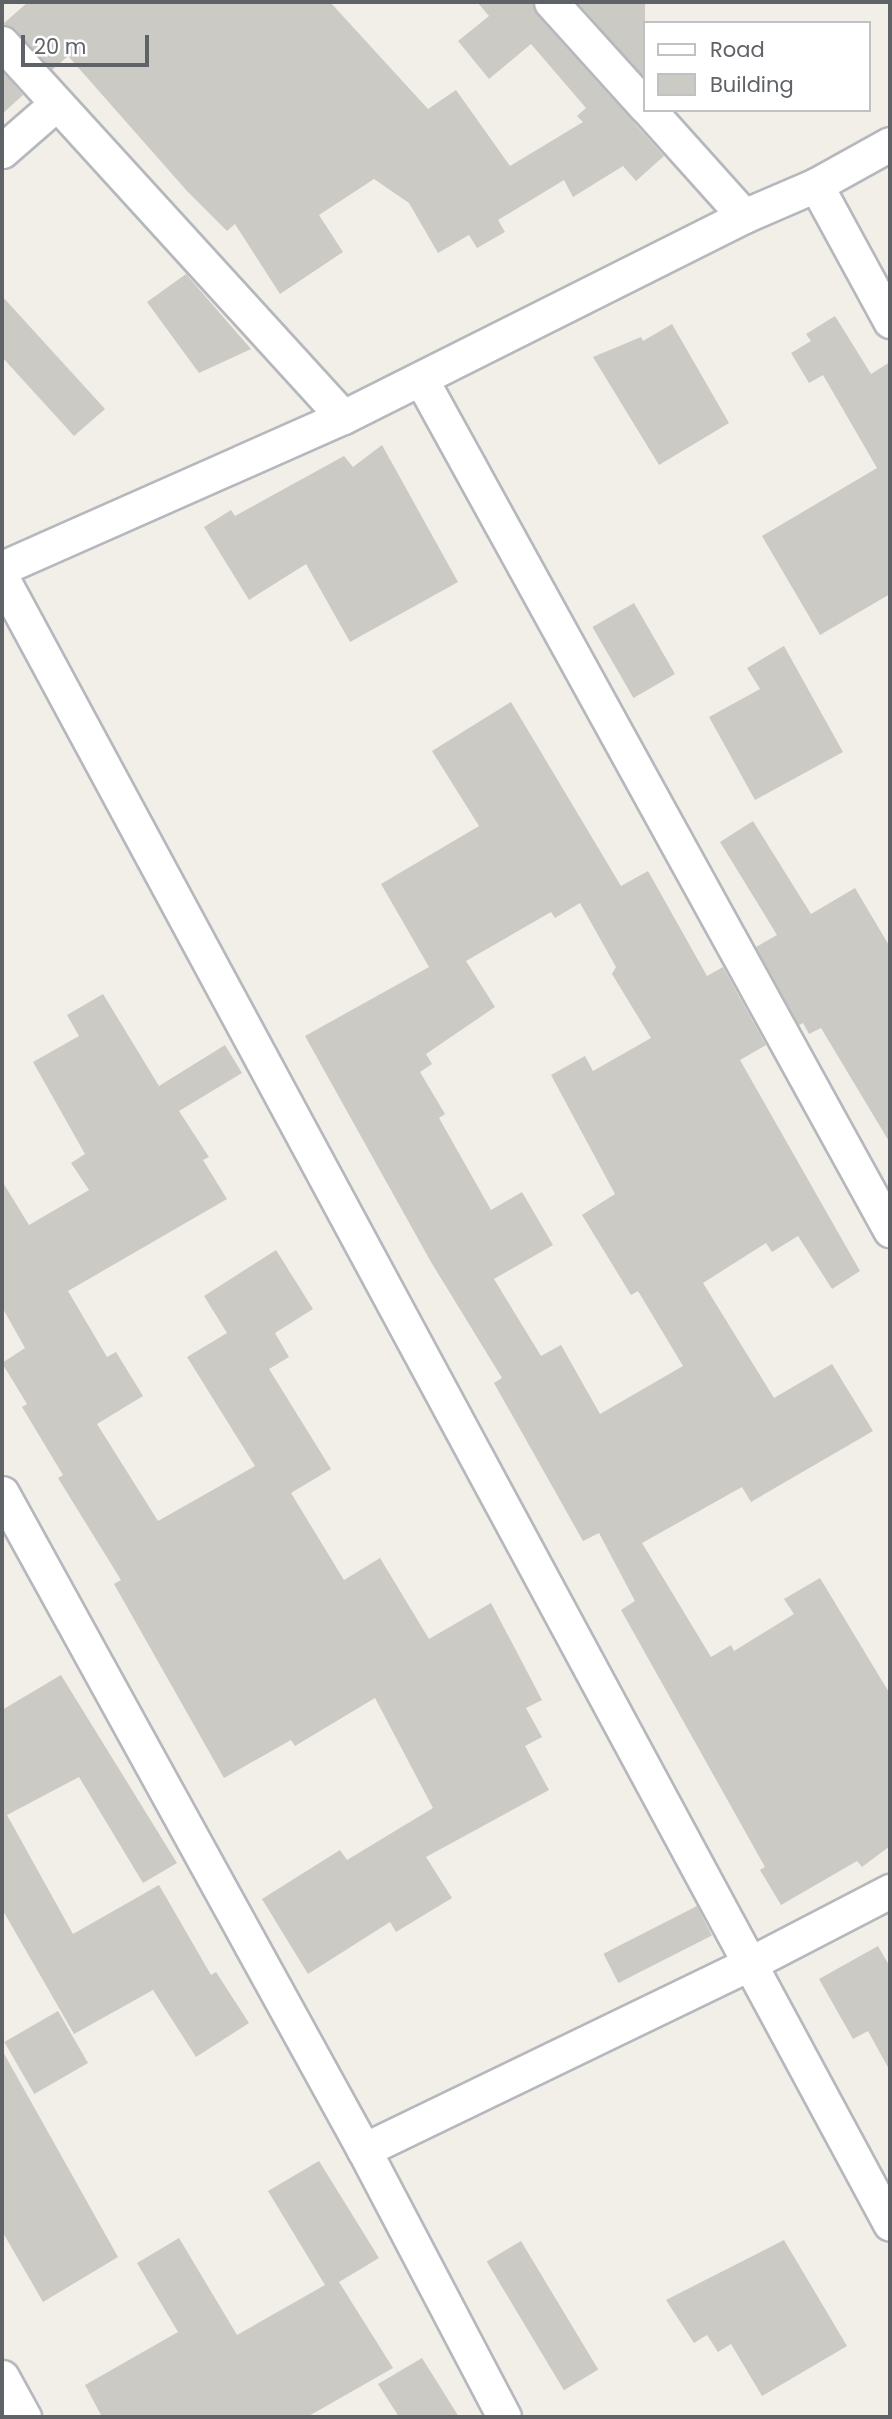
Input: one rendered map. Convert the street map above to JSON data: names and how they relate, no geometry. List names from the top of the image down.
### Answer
{
  "legend": ["Road", "Building"],
  "scale_bar": "20 m"
}
